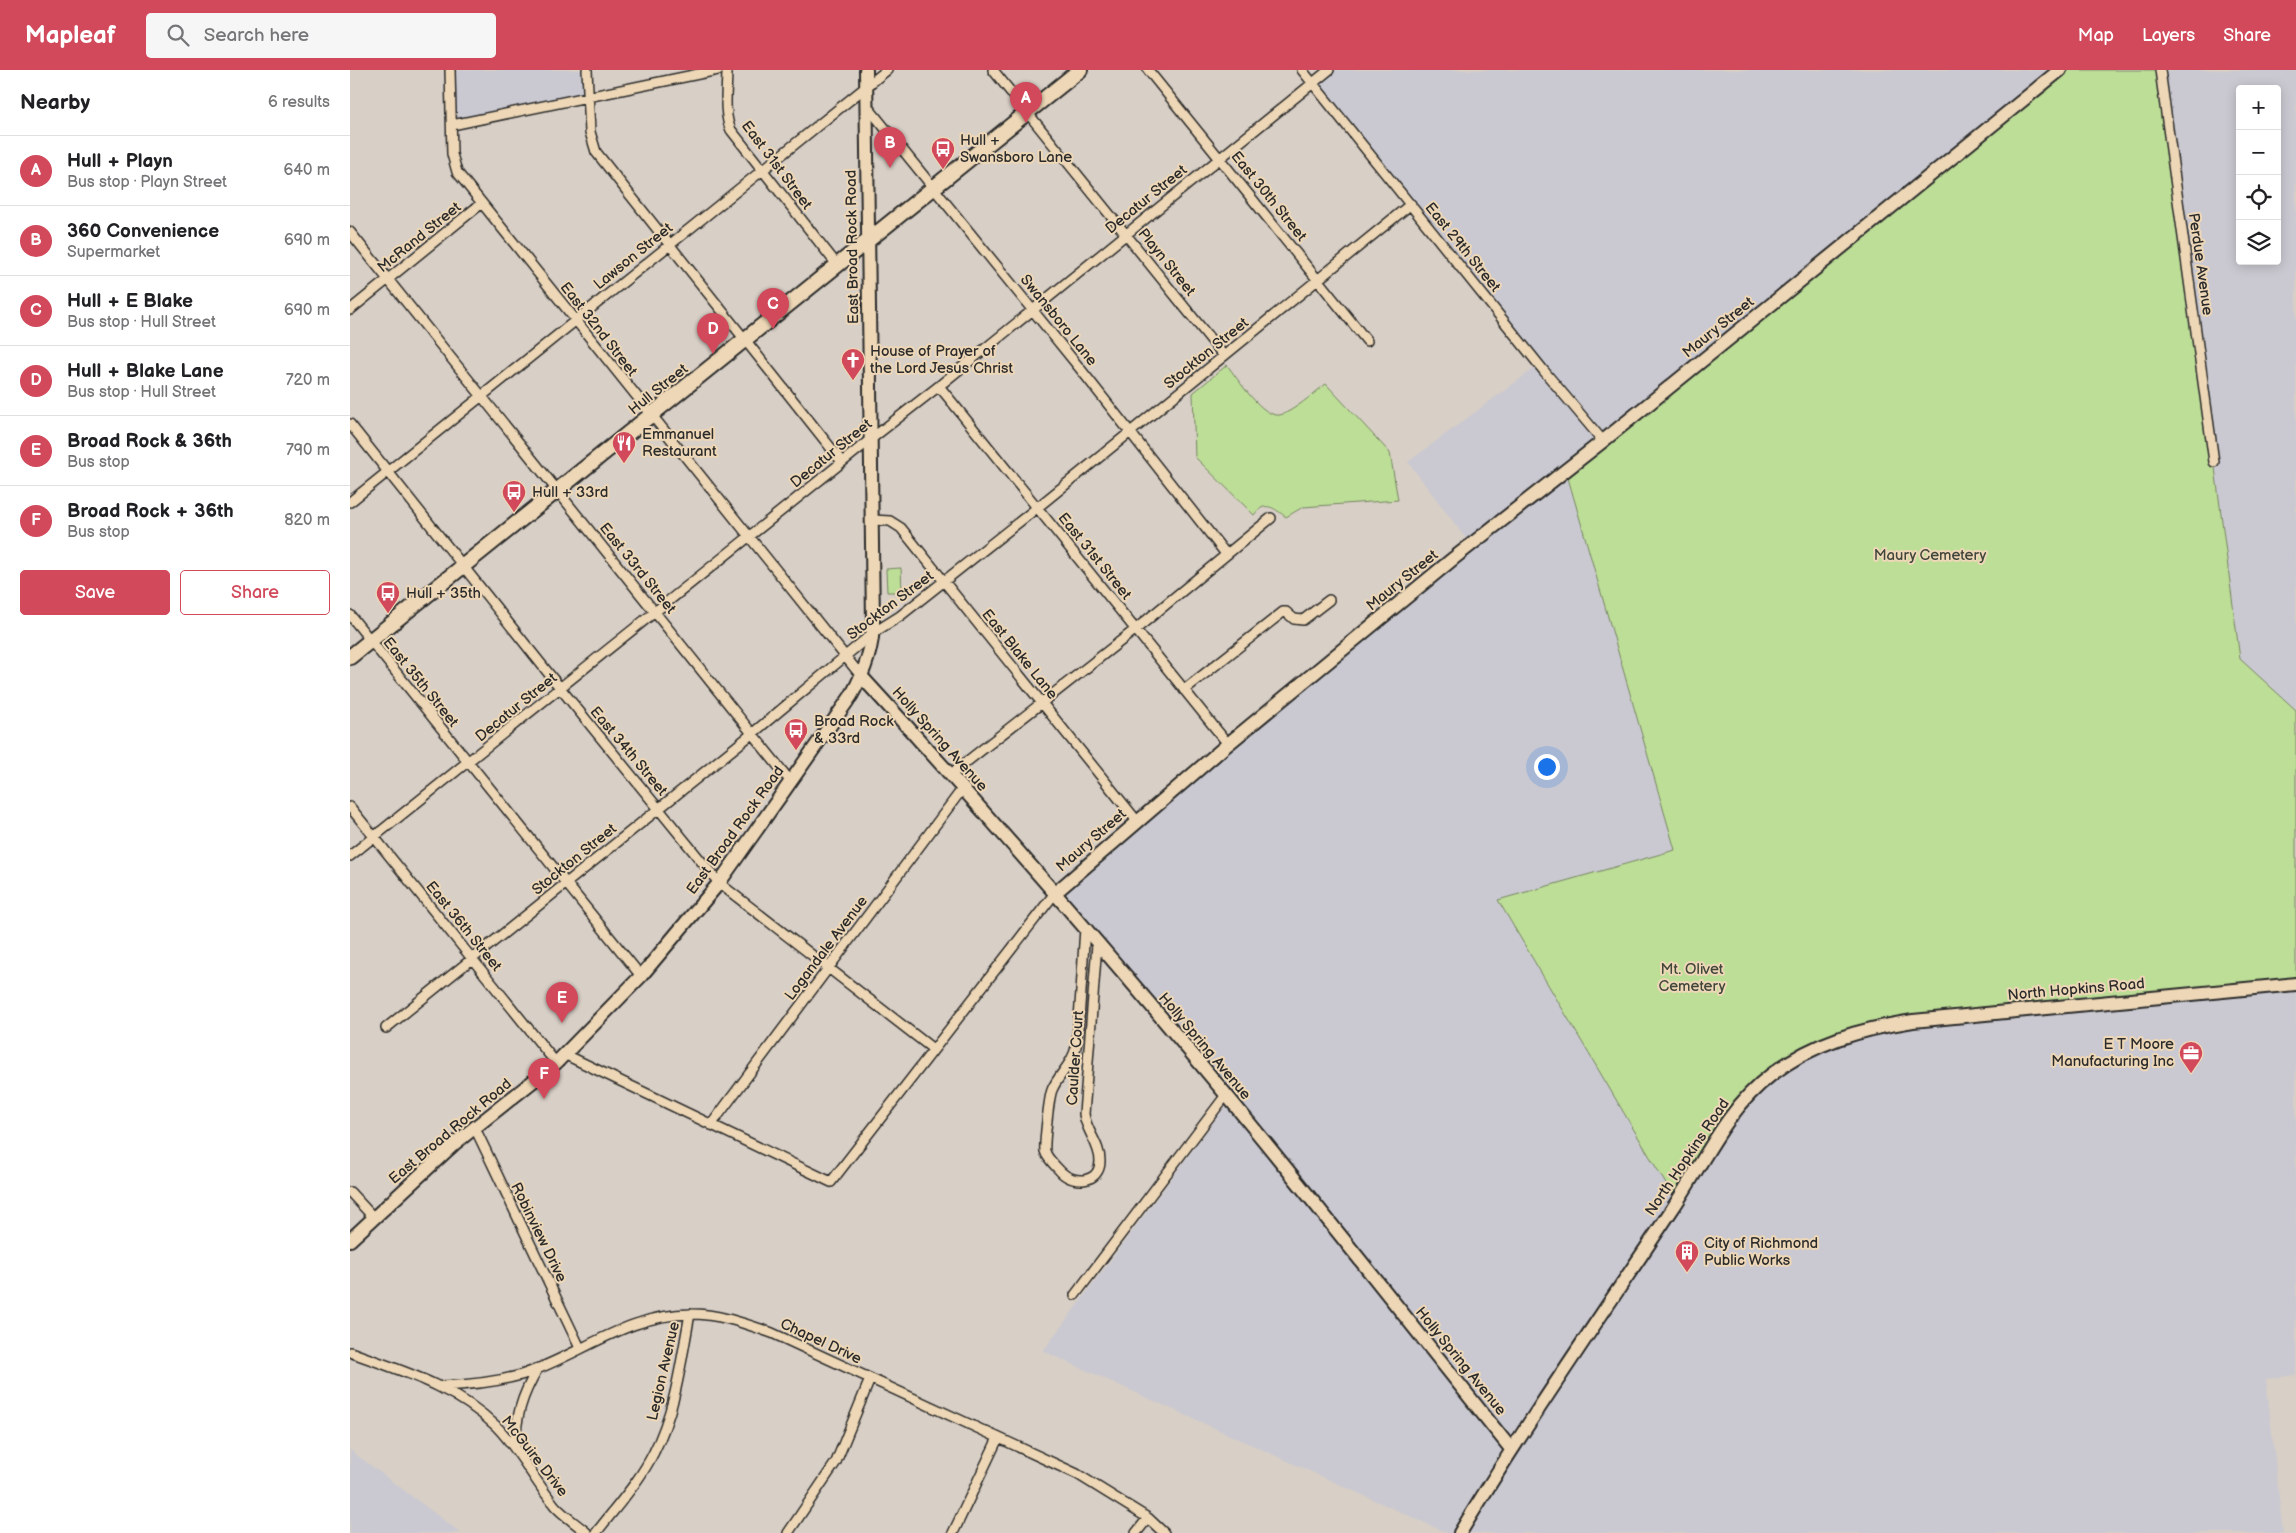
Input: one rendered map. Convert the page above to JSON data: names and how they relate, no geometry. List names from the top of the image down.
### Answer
{
  "streets": {
    "main road": [
      "East Broad Rock Road",
      "Maury Street",
      "Hull Street",
      "Holly Spring Avenue",
      "North Hopkins Road"
    ],
    "street": [
      "East 31st Street",
      "East 30th Street",
      "Decatur Street",
      "McRand Street",
      "East 29th Street",
      "Lawson Street",
      "Playn Street",
      "Perdue Avenue",
      "Swansboro Lane",
      "East 32nd Street",
      "Stockton Street",
      "East 33rd Street",
      "East Blake Lane",
      "East 35th Street",
      "East 34th Street",
      "East 36th Street",
      "Logandale Avenue",
      "Caulder Court",
      "Robinview Drive",
      "Chapel Drive",
      "Legion Avenue",
      "McGuire Drive"
    ]
  },
  "crossings": [
    ["East 31st Street", "Decatur Street"],
    ["East 31st Street", "Lawson Street"],
    ["East 31st Street", "Maury Street"],
    ["East 31st Street", "Stockton Street"],
    ["East 31st Street", "Hull Street"],
    ["East 30th Street", "Decatur Street"],
    ["East 30th Street", "Stockton Street"],
    ["Decatur Street", "East Broad Rock Road"],
    ["Decatur Street", "East 29th Street"],
    ["Decatur Street", "Playn Street"],
    ["Decatur Street", "Swansboro Lane"],
    ["Decatur Street", "East 32nd Street"],
    ["Decatur Street", "East 33rd Street"],
    ["Decatur Street", "East 35th Street"],
    ["Decatur Street", "East 34th Street"],
    ["Decatur Street", "East 36th Street"],
    ["McRand Street", "East 32nd Street"],
    ["McRand Street", "East 33rd Street"],
    ["East Broad Rock Road", "Lawson Street"],
    ["East Broad Rock Road", "Swansboro Lane"],
    ["East Broad Rock Road", "East 32nd Street"],
    ["East Broad Rock Road", "Stockton Street"],
    ["East Broad Rock Road", "Hull Street"],
    ["East Broad Rock Road", "East 33rd Street"],
    ["East Broad Rock Road", "East Blake Lane"],
    ["East Broad Rock Road", "East 35th Street"],
    ["East Broad Rock Road", "Holly Spring Avenue"],
    ["East Broad Rock Road", "East 34th Street"],
    ["East Broad Rock Road", "East 36th Street"],
    ["East Broad Rock Road", "Robinview Drive"],
    ["East 29th Street", "Maury Street"],
    ["East 29th Street", "Stockton Street"],
    ["Lawson Street", "East 32nd Street"],
    ["Lawson Street", "East 33rd Street"],
    ["Lawson Street", "East 34th Street"],
    ["Playn Street", "Stockton Street"],
    ["Playn Street", "Hull Street"],
    ["Swansboro Lane", "Stockton Street"],
    ["Swansboro Lane", "Hull Street"],
    ["Maury Street", "East Blake Lane"],
    ["Maury Street", "Holly Spring Avenue"],
    ["Maury Street", "East 34th Street"],
    ["Maury Street", "East 36th Street"],
    ["East 32nd Street", "Stockton Street"],
    ["East 32nd Street", "Hull Street"],
    ["East 32nd Street", "Holly Spring Avenue"],
    ["Stockton Street", "East 33rd Street"],
    ["Stockton Street", "East Blake Lane"],
    ["Stockton Street", "East 35th Street"],
    ["Stockton Street", "East 34th Street"],
    ["Stockton Street", "East 36th Street"],
    ["Hull Street", "East 33rd Street"],
    ["Hull Street", "East 35th Street"],
    ["Hull Street", "East 34th Street"],
    ["Holly Spring Avenue", "Logandale Avenue"],
    ["Holly Spring Avenue", "North Hopkins Road"],
    ["Holly Spring Avenue", "Caulder Court"],
    ["East 34th Street", "Logandale Avenue"],
    ["East 36th Street", "Logandale Avenue"],
    ["Robinview Drive", "Chapel Drive"],
    ["Chapel Drive", "Legion Avenue"],
    ["Chapel Drive", "McGuire Drive"]
  ],
  "parks": ["Maury Cemetery", "Mt. Olivet Cemetery"],
  "places": {
    "bus stop": [
      "Hull + Swansboro Lane",
      "Hull + 33rd",
      "Hull + 35th",
      "Broad Rock & 33rd"
    ],
    "church": ["House of Prayer of the Lord Jesus Christ"],
    "restaurant": ["Emmanuel Restaurant"],
    "office": ["E T Moore Manufacturing Inc"],
    "building": ["City of Richmond Public Works"]
  },
  "page": {
    "header": "Mapleaf",
    "search": "Search here",
    "nav": ["Map", "Layers", "Share"],
    "heading": ["Nearby", "6 results"],
    "pins": [
      "A",
      "B",
      "C",
      "D",
      "E",
      "F"
    ],
    "map_buttons": ["+", "−"],
    "list": [
      {
        "mark": "A",
        "name": "Hull + Playn",
        "note": "Bus stop · Playn Street",
        "value": "640 m"
      },
      {
        "mark": "B",
        "name": "360 Convenience",
        "note": "Supermarket",
        "value": "690 m"
      },
      {
        "mark": "C",
        "name": "Hull + E Blake",
        "note": "Bus stop · Hull Street",
        "value": "690 m"
      },
      {
        "mark": "D",
        "name": "Hull + Blake Lane",
        "note": "Bus stop · Hull Street",
        "value": "720 m"
      },
      {
        "mark": "E",
        "name": "Broad Rock & 36th",
        "note": "Bus stop",
        "value": "790 m"
      },
      {
        "mark": "F",
        "name": "Broad Rock + 36th",
        "note": "Bus stop",
        "value": "820 m"
      }
    ],
    "buttons": ["Save", "Share"]
  }
}
